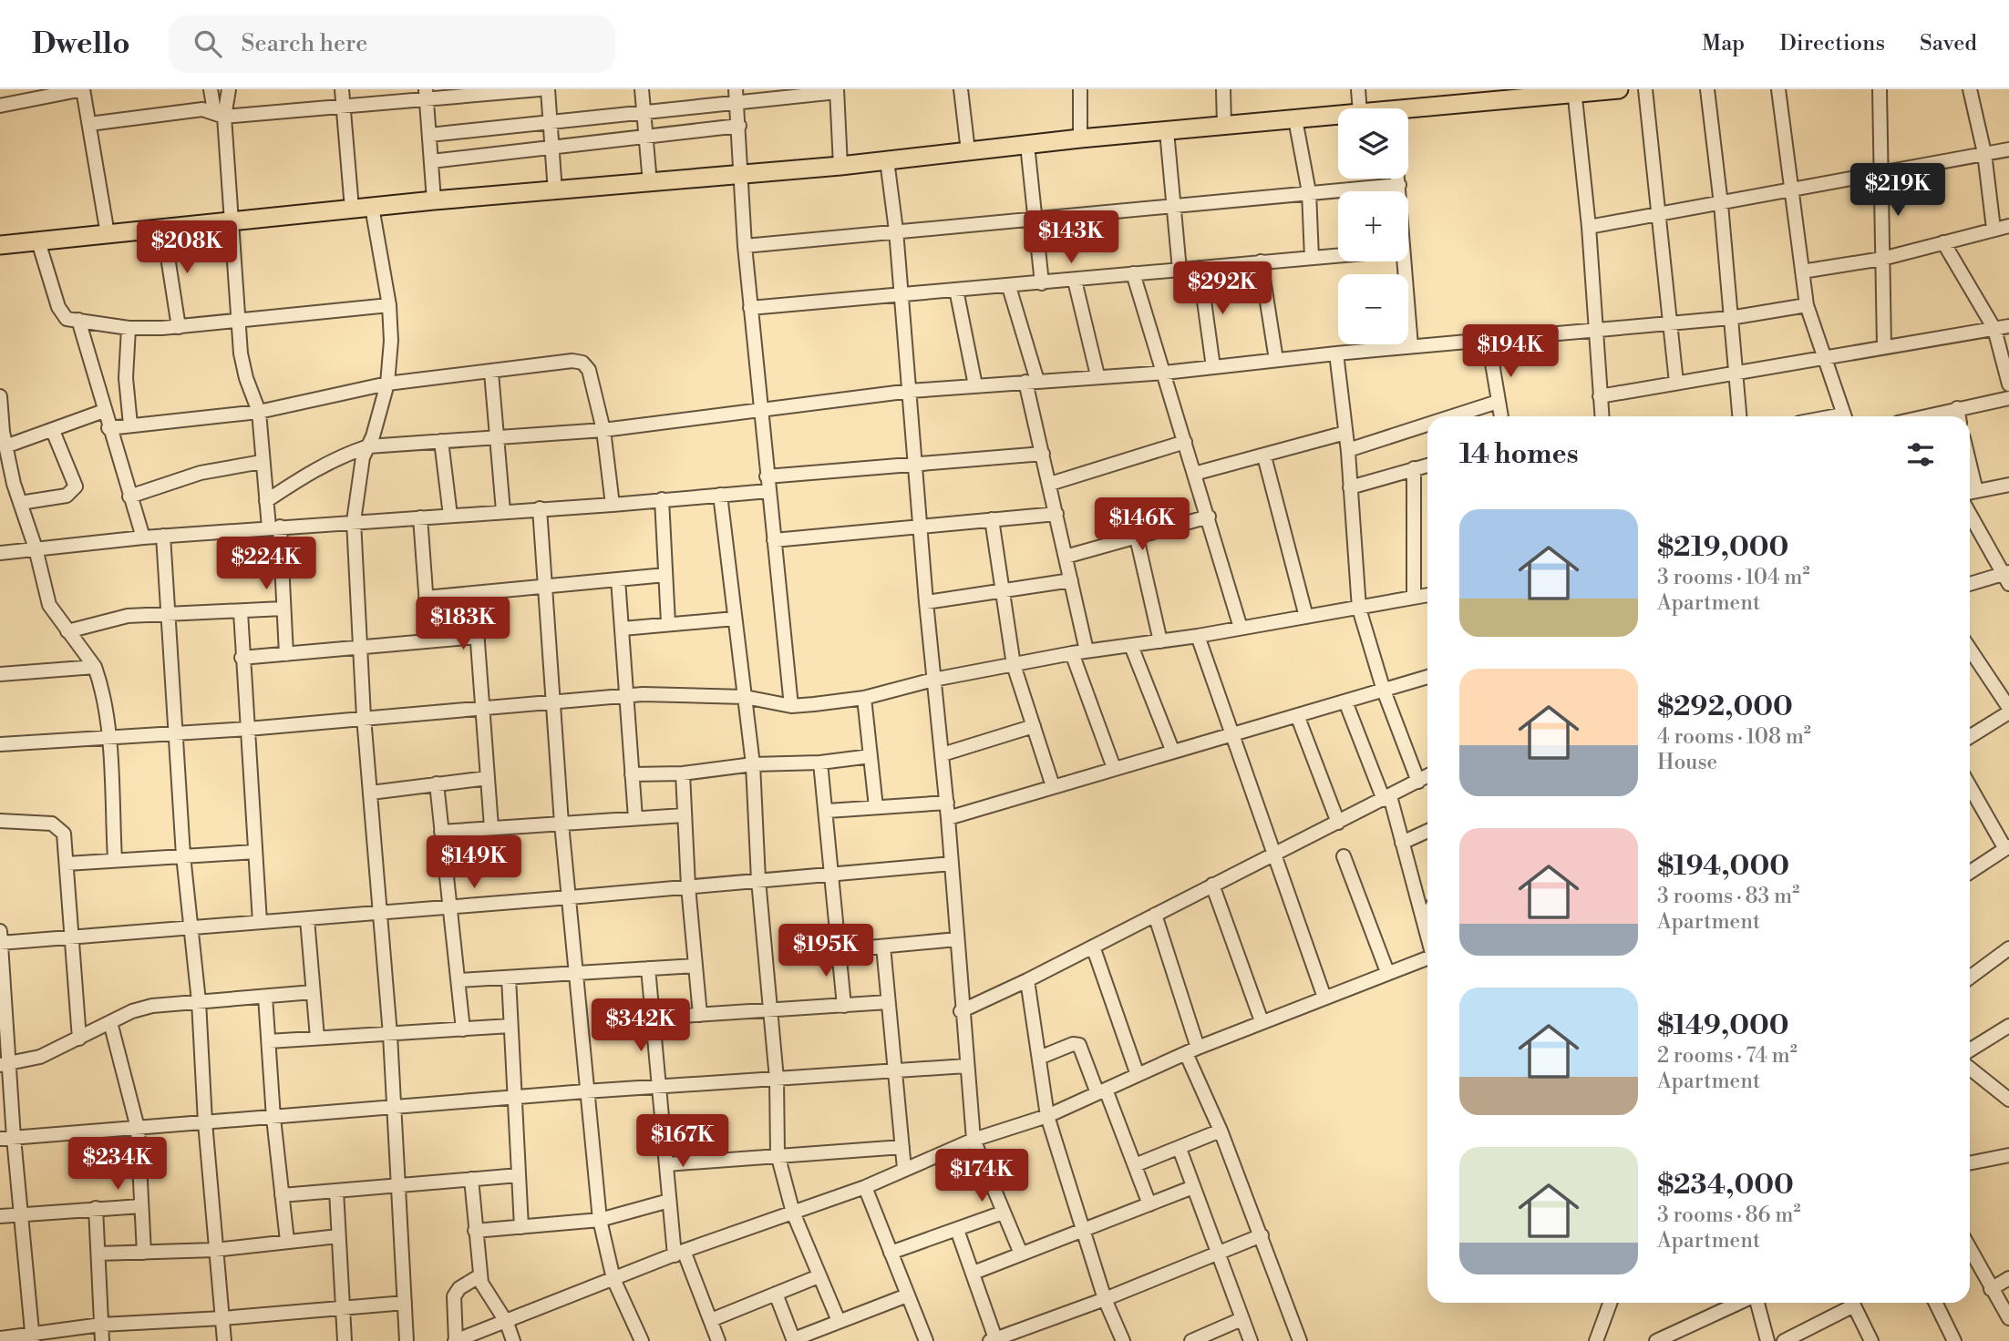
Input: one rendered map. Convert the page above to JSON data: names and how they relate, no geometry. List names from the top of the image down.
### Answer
{
  "page": {
    "header": "Dwello",
    "search": "Search here",
    "nav": ["Map", "Directions", "Saved"],
    "map_buttons": ["+", "−"],
    "price": [
      "$219K",
      "$143K",
      "$208K",
      "$292K",
      "$194K",
      "$146K",
      "$224K",
      "$183K",
      "$149K",
      "$195K",
      "$342K",
      "$167K",
      "$234K",
      "$174K"
    ],
    "heading": "14 homes",
    "list": [
      {
        "name": "$219,000",
        "note": "3 rooms · 104 m² · Apartment"
      },
      {
        "name": "$292,000",
        "note": "4 rooms · 108 m² · House"
      },
      {
        "name": "$194,000",
        "note": "3 rooms · 83 m² · Apartment"
      },
      {
        "name": "$149,000",
        "note": "2 rooms · 74 m² · Apartment"
      },
      {
        "name": "$234,000",
        "note": "3 rooms · 86 m² · Apartment"
      }
    ]
  }
}
